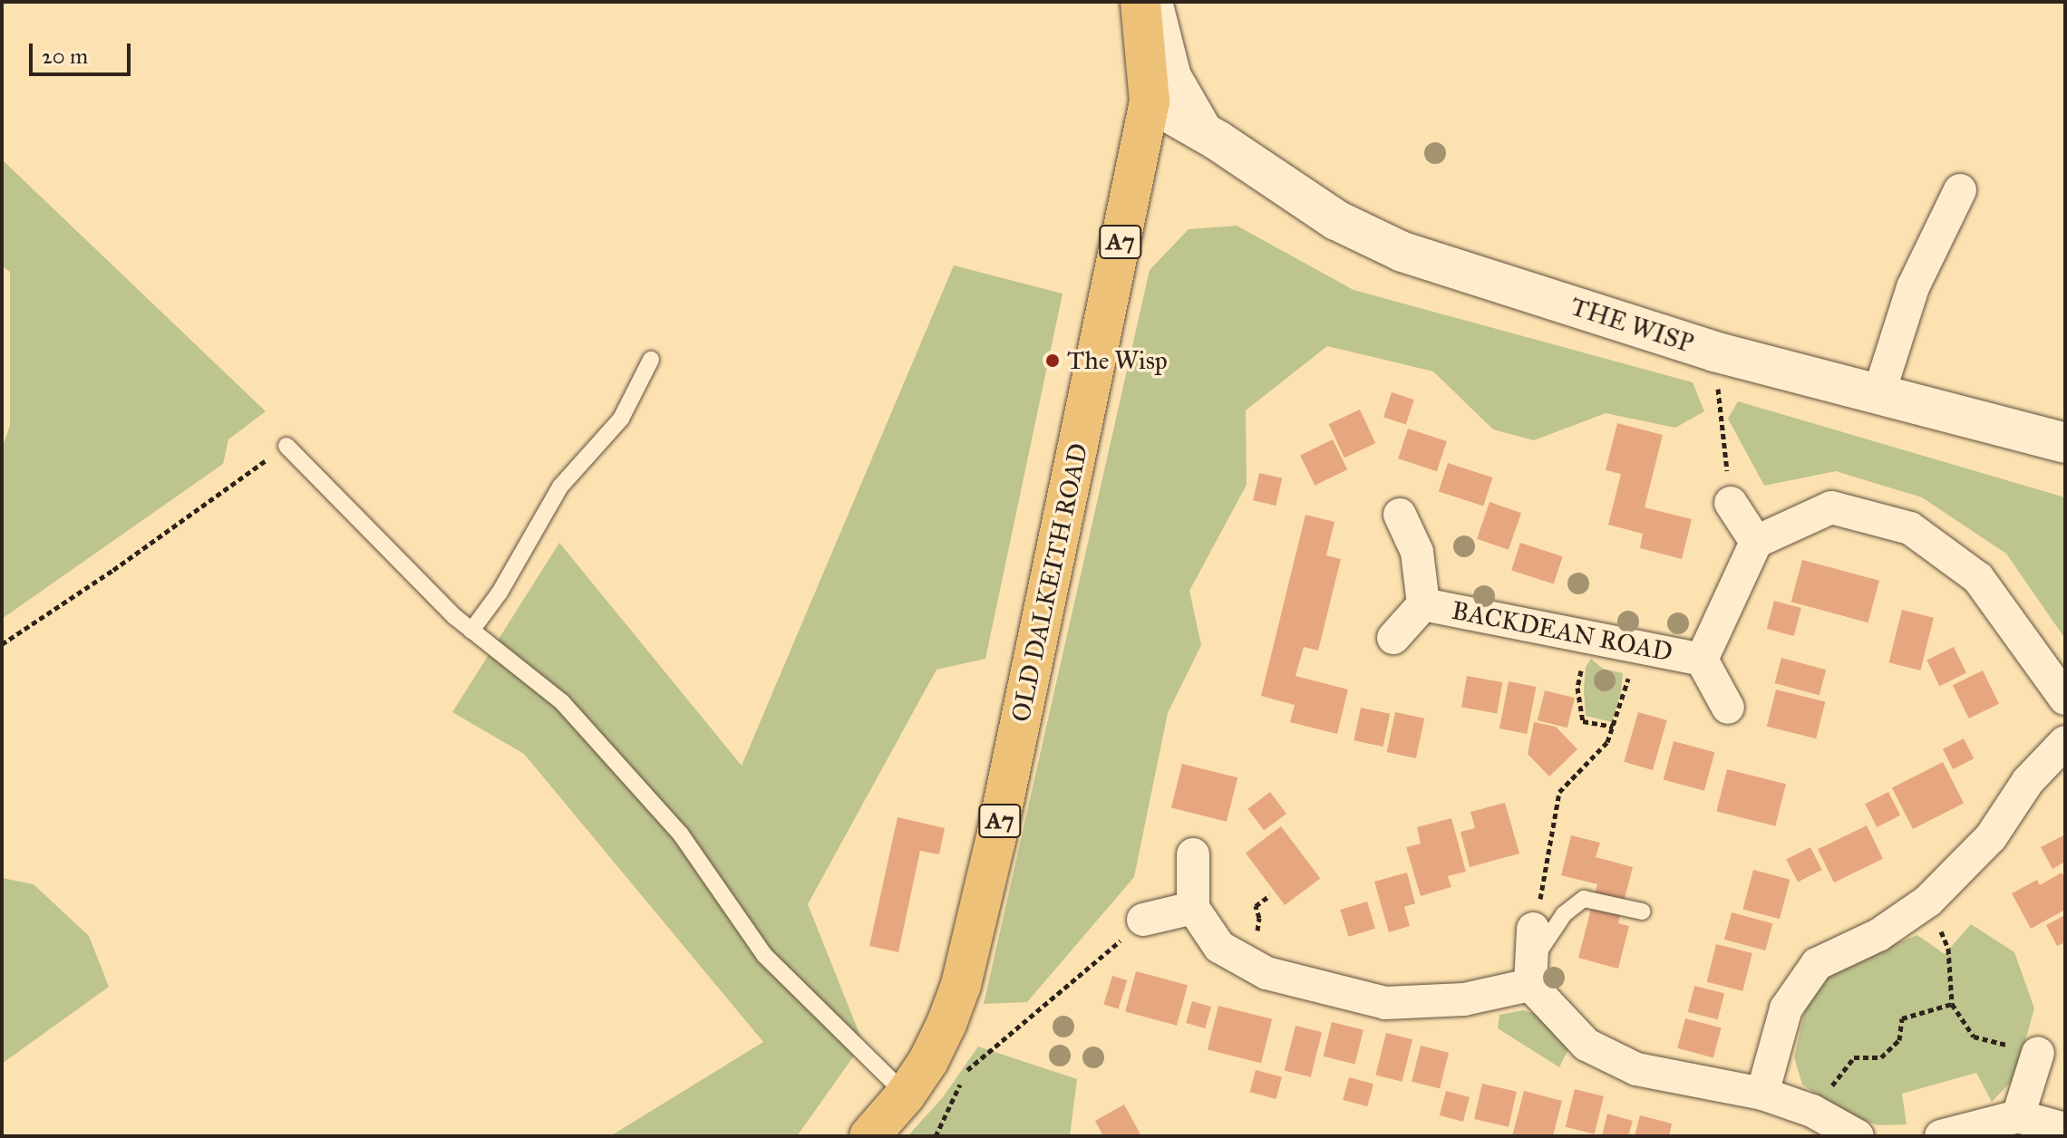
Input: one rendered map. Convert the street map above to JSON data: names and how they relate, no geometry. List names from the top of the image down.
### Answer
{
  "streets": {
    "main road": ["A7", "OLD DALKEITH ROAD"],
    "street": ["THE WISP", "BACKDEAN ROAD"]
  },
  "crossings": [
    ["THE WISP", "OLD DALKEITH ROAD"]
  ],
  "places": ["The Wisp"],
  "scale_bar": "20 m"
}
